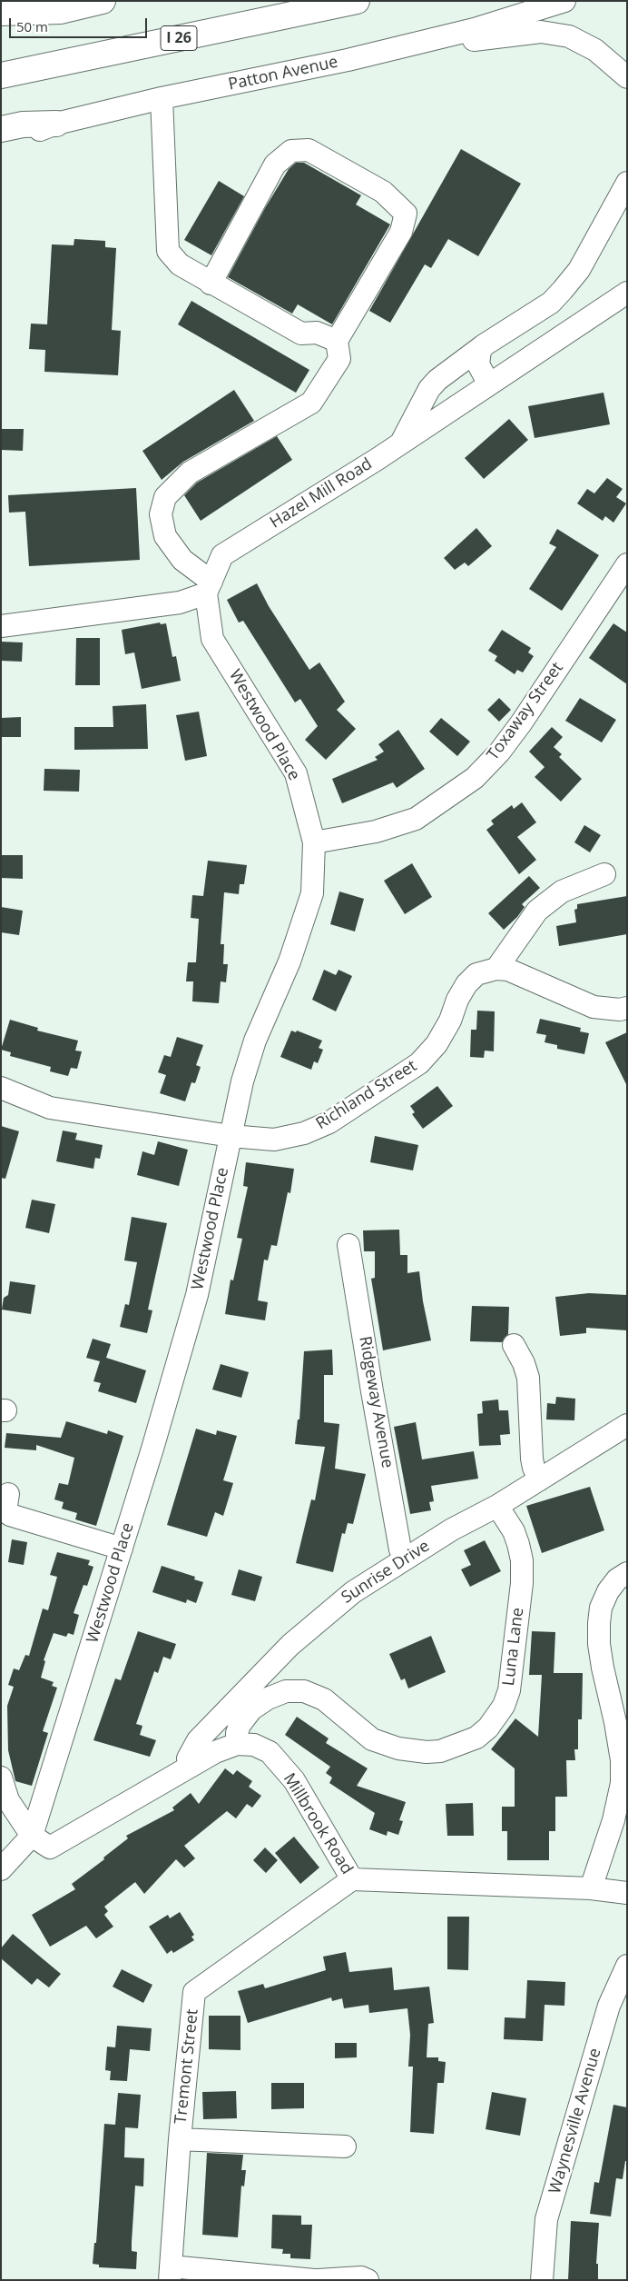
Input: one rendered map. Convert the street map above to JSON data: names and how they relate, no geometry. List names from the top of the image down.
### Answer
{
  "streets": {
    "highway": ["I 26"],
    "street": [
      "Patton Avenue",
      "Hazel Mill Road",
      "Toxaway Street",
      "Westwood Place",
      "Richland Street",
      "Ridgeway Avenue",
      "Sunrise Drive",
      "Luna Lane",
      "Millbrook Road",
      "Tremont Street",
      "Waynesville Avenue"
    ]
  },
  "crossings": [
    ["Hazel Mill Road", "Westwood Place"],
    ["Toxaway Street", "Westwood Place"],
    ["Westwood Place", "Richland Street"],
    ["Westwood Place", "Millbrook Road"],
    ["Ridgeway Avenue", "Sunrise Drive"],
    ["Sunrise Drive", "Luna Lane"],
    ["Sunrise Drive", "Millbrook Road"],
    ["Luna Lane", "Millbrook Road"],
    ["Millbrook Road", "Tremont Street"]
  ],
  "scale_bar": "50 m"
}
